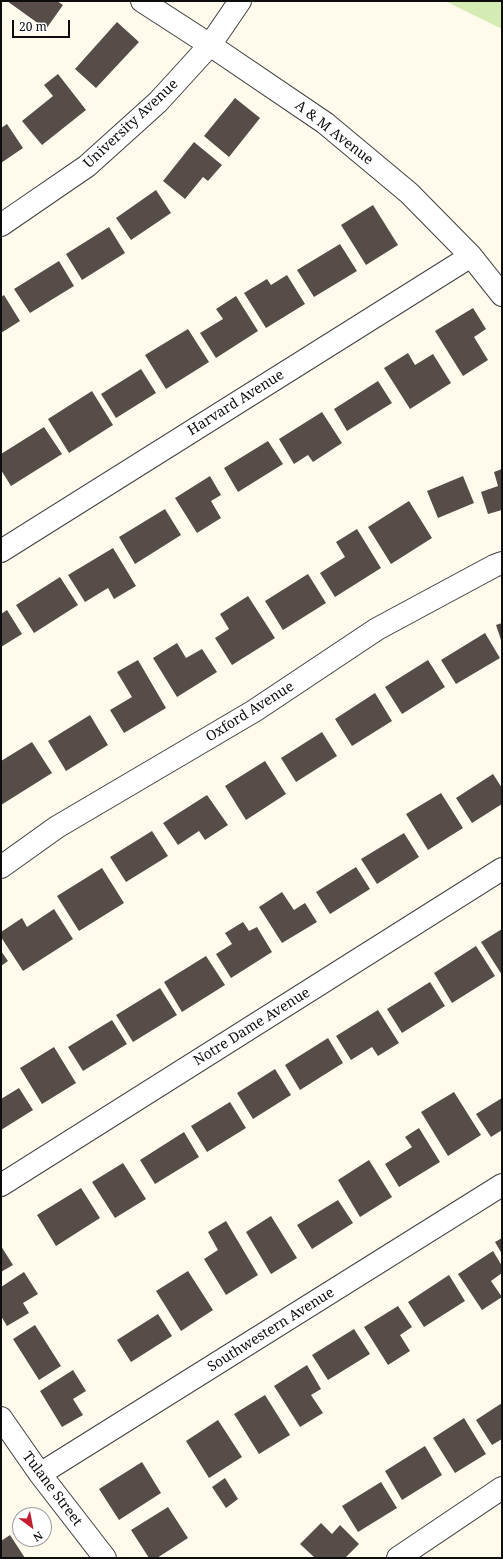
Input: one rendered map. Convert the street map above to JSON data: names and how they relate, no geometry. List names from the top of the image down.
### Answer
{
  "streets": {
    "street": [
      "University Avenue",
      "A & M Avenue",
      "Harvard Avenue",
      "Oxford Avenue",
      "Notre Dame Avenue",
      "Southwestern Avenue",
      "Tulane Street"
    ]
  },
  "crossings": [
    ["University Avenue", "A & M Avenue"],
    ["A & M Avenue", "Harvard Avenue"],
    ["Southwestern Avenue", "Tulane Street"]
  ],
  "scale_bar": "20 m",
  "north": "bottom right"
}
